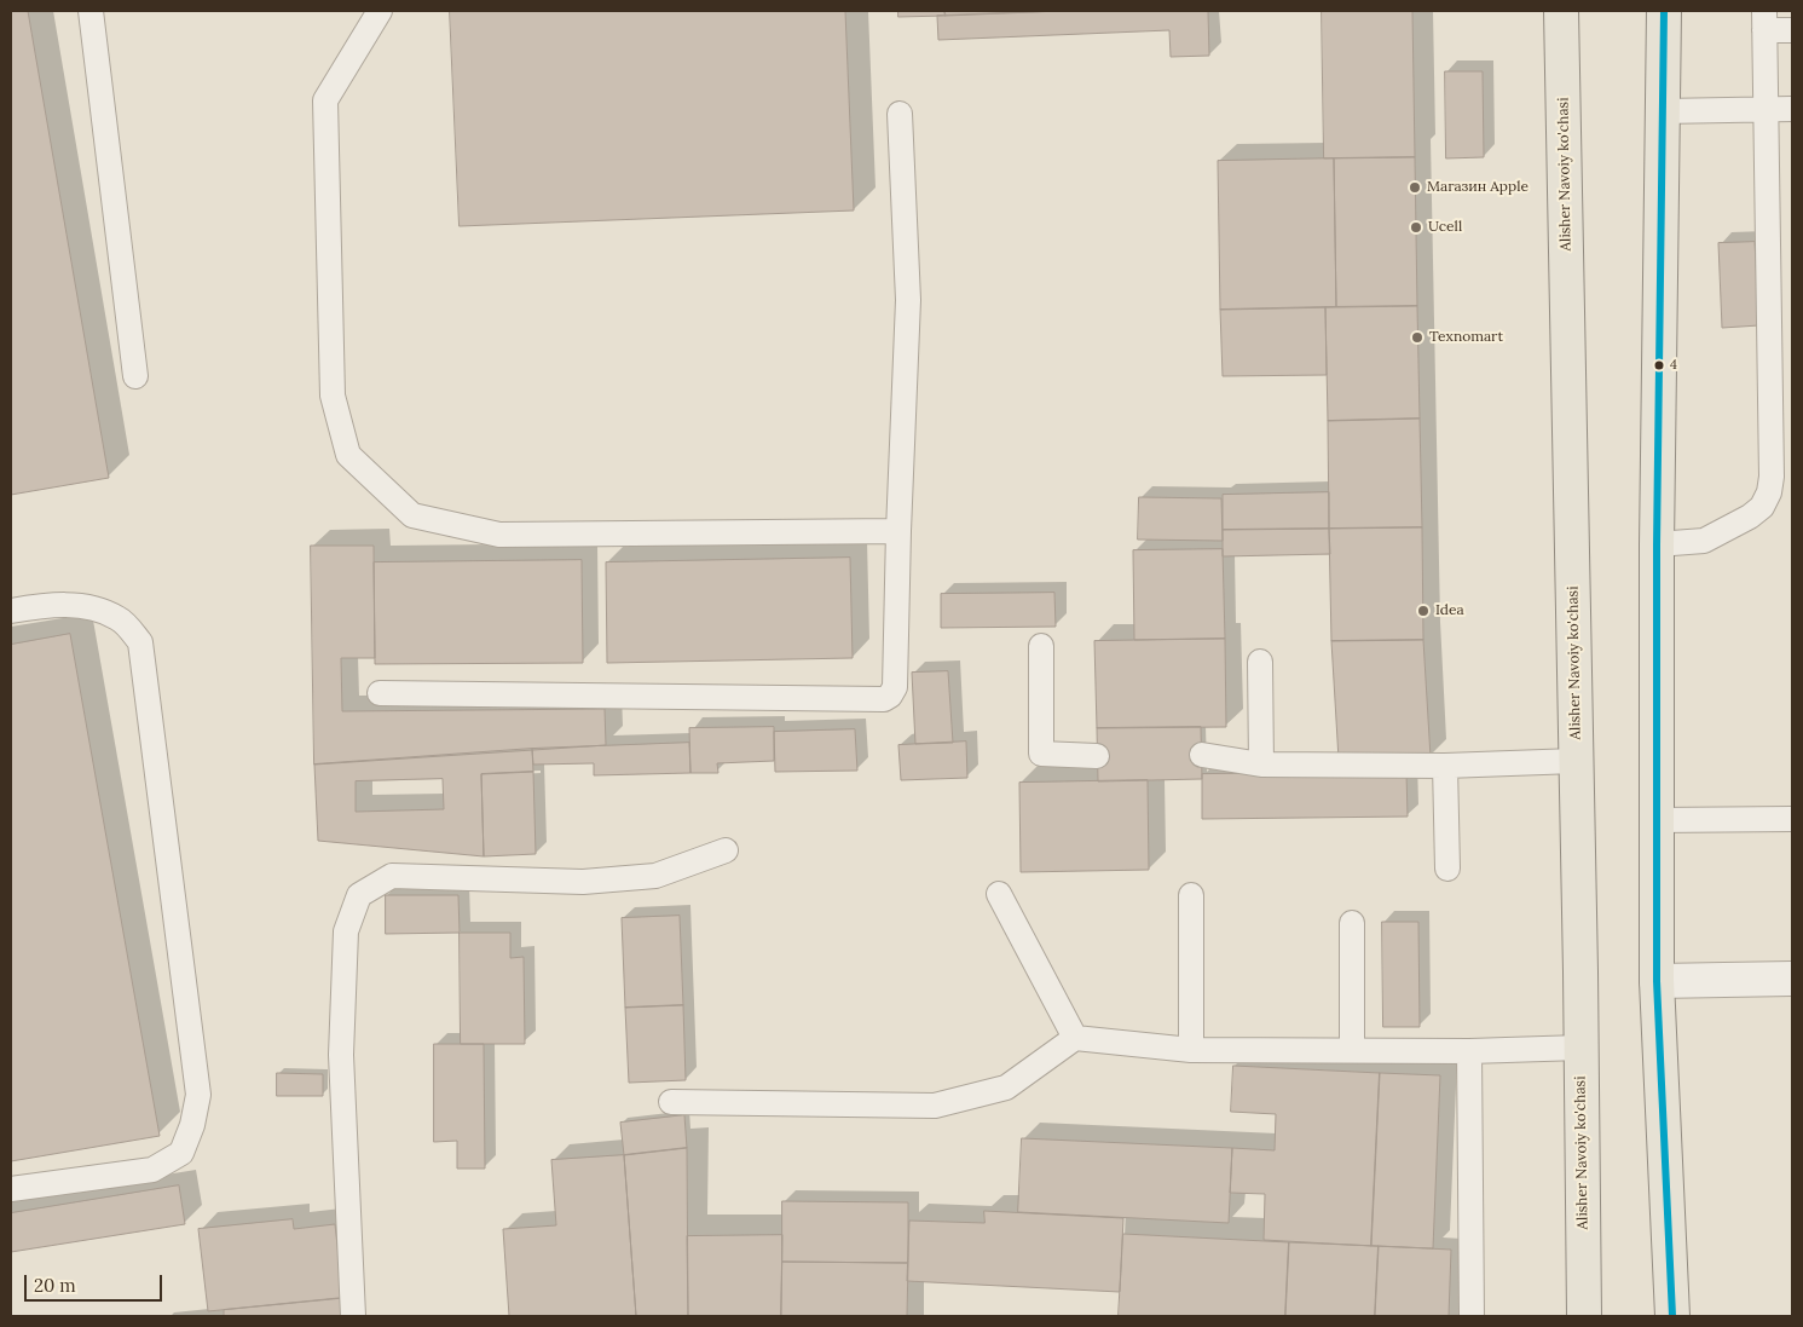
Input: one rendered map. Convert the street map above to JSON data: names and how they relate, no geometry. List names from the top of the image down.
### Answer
{
  "streets": {
    "main road": ["Alisher Navoiy ko'chasi"]
  },
  "places": [
    "Магазин Apple",
    "Ucell",
    "Texnomart",
    "4",
    "Idea"
  ],
  "scale_bar": "20 m"
}
